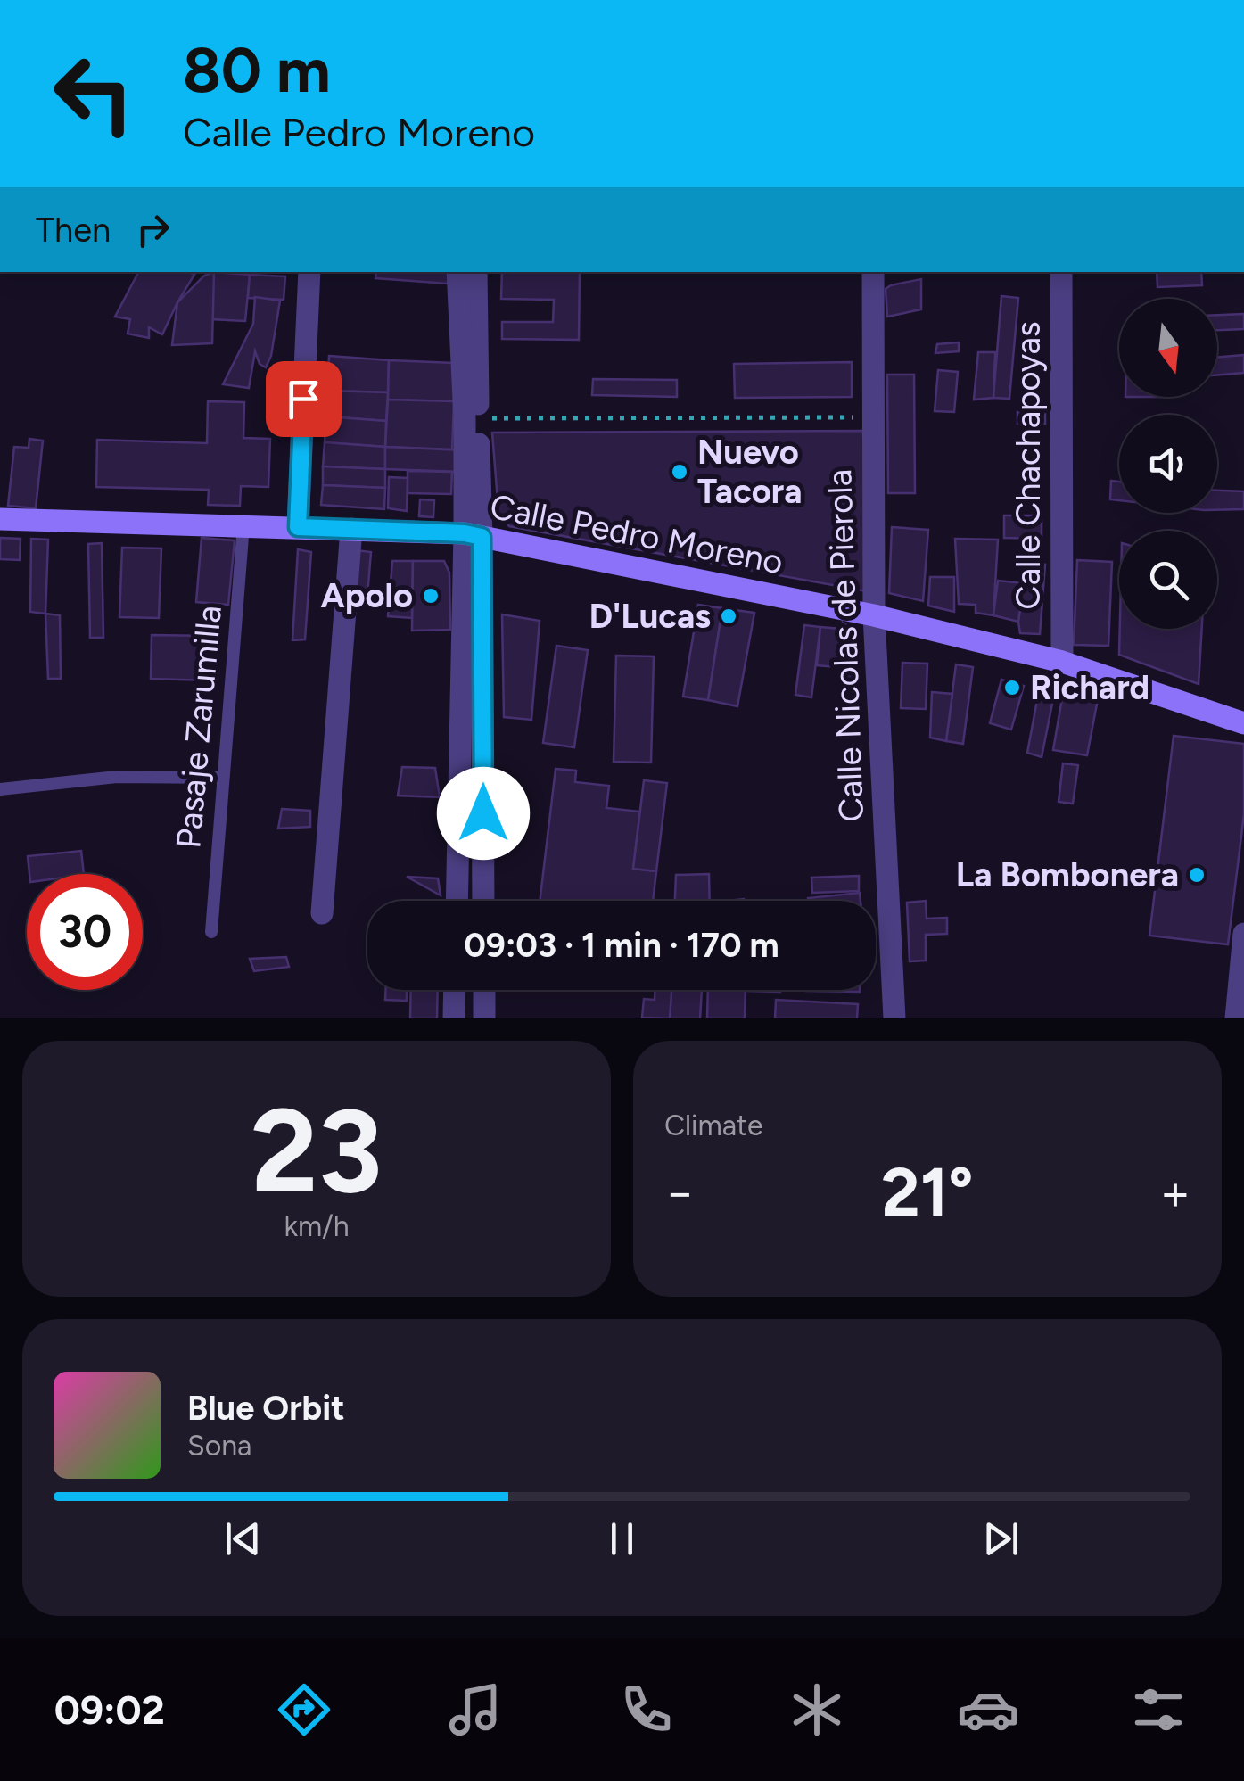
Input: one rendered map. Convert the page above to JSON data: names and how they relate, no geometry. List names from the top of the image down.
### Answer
{
  "streets": {
    "main road": ["Calle Pedro Moreno"],
    "street": ["Calle Chachapoyas", "Calle Nicolas de Pierola"],
    "lane": ["Pasaje Zarumilla"]
  },
  "crossings": [
    ["Calle Chachapoyas", "Calle Pedro Moreno"],
    ["Calle Pedro Moreno", "Calle Nicolas de Pierola"],
    ["Calle Pedro Moreno", "Pasaje Zarumilla"]
  ],
  "places": [
    "Nuevo Tacora",
    "Apolo",
    "D'Lucas",
    "Richard",
    "La Bombonera"
  ],
  "north": "bottom",
  "page": {
    "turn": ["80 m", "Calle Pedro Moreno"],
    "then": "Then",
    "limit": "30",
    "trip": "09:03 · 1 min · 170 m",
    "tile": [
      ["23", "km/h"],
      "Climate"
    ],
    "heat": ["−", "21°", "+"],
    "song": ["Blue Orbit", "Sona"],
    "tabs": "09:02"
  }
}
